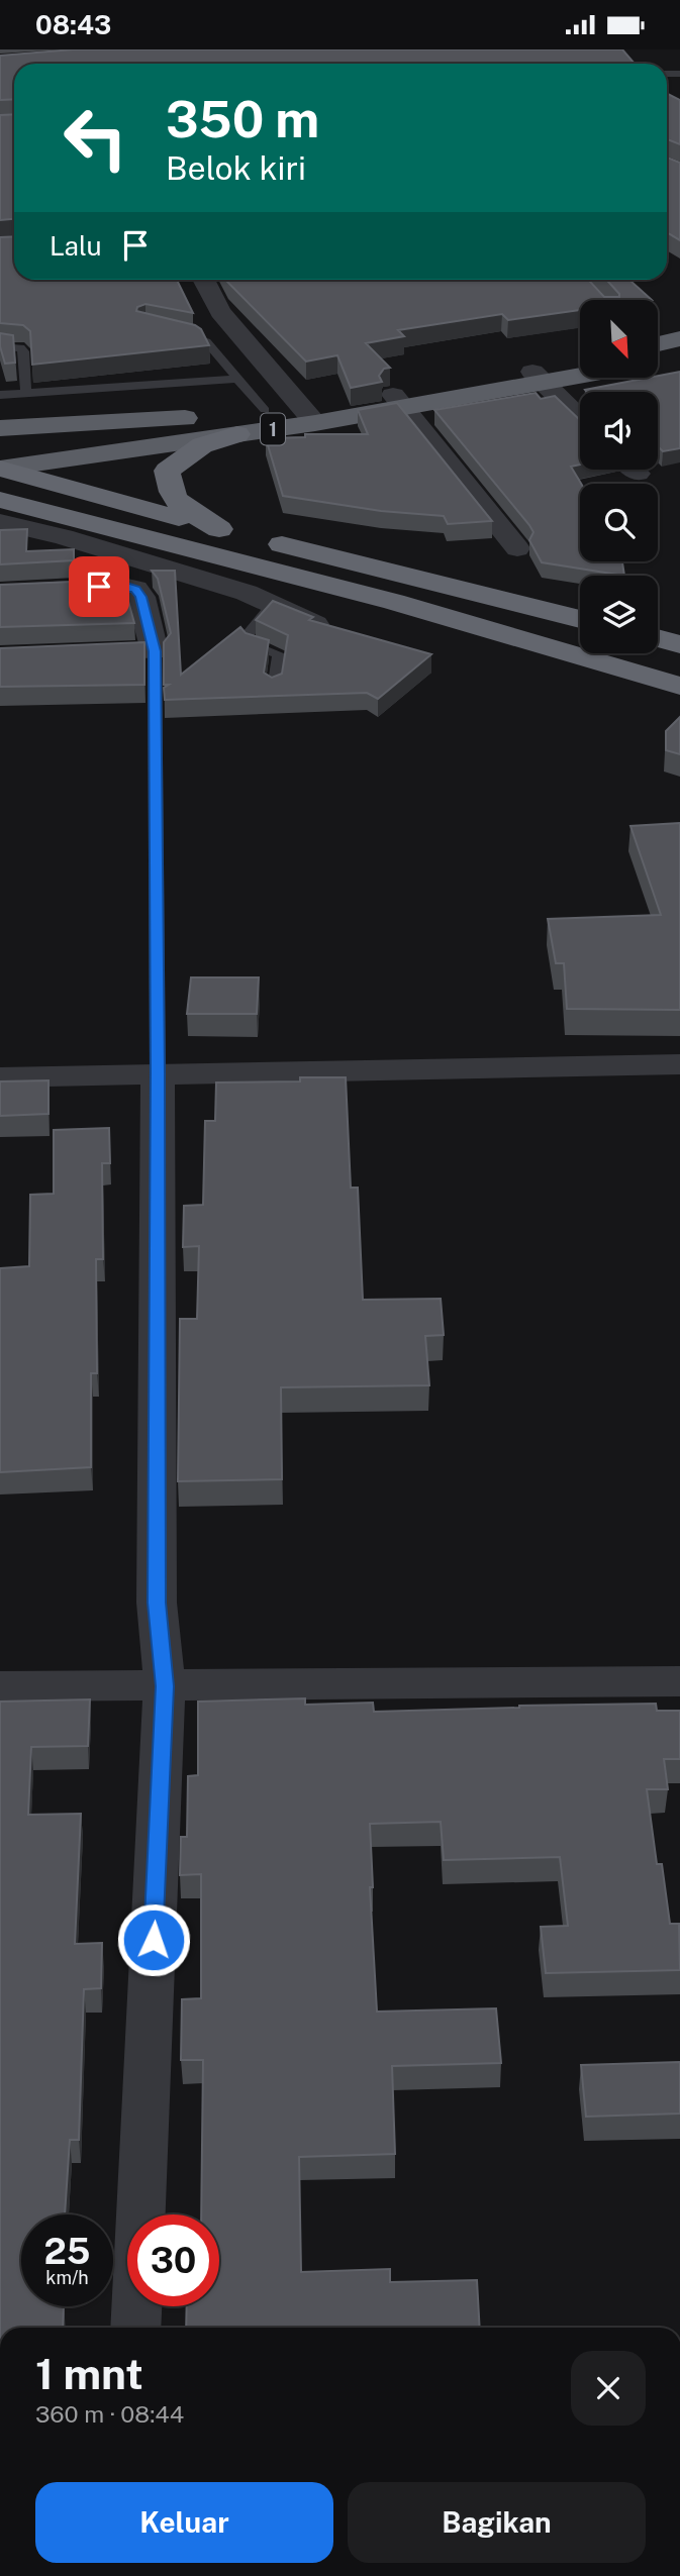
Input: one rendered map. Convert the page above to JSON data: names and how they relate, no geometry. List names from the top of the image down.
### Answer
{
  "streets": {
    "highway": ["1"]
  },
  "north": "bottom right",
  "page": {
    "status": "08:43",
    "turn": ["350 m", "Belok kiri"],
    "then": "Lalu",
    "speed": "25 km/h",
    "limit": "30",
    "heading": ["1 mnt", "360 m · 08:44"],
    "buttons": ["Keluar", "Bagikan"]
  }
}
